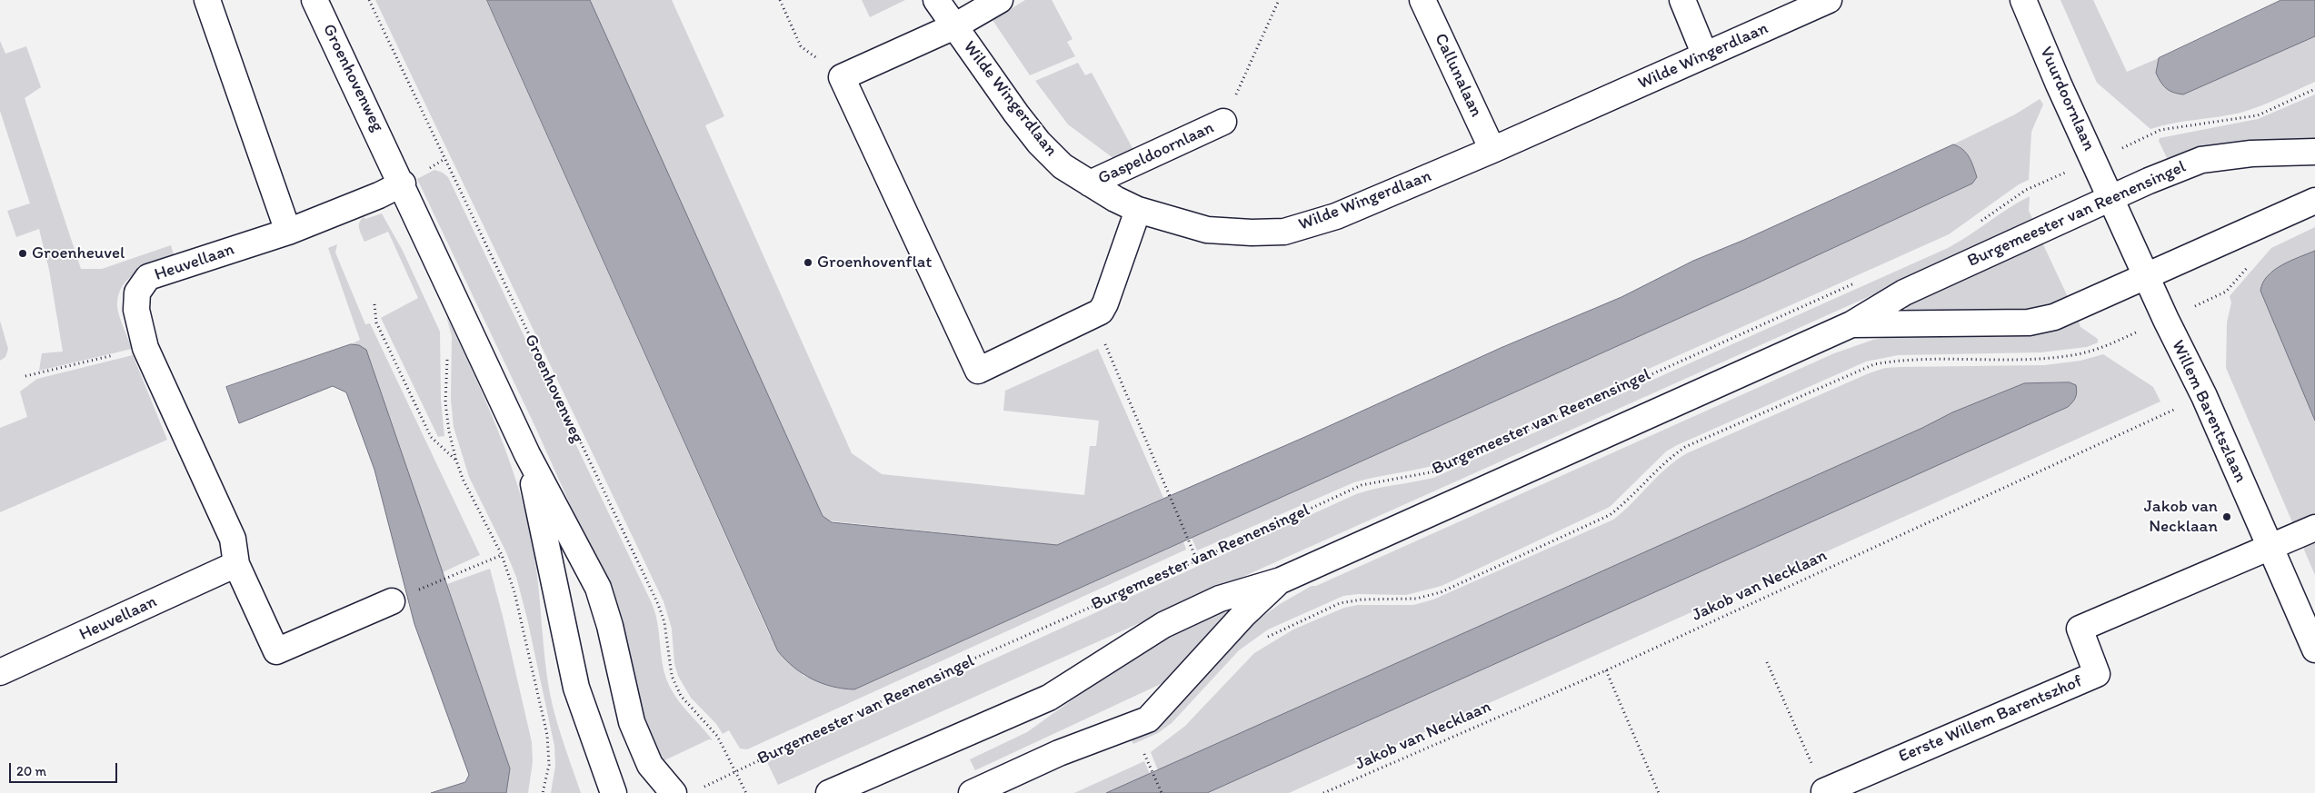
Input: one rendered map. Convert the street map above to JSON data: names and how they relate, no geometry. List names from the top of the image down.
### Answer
{
  "streets": {
    "street": [
      "Wilde Wingerdlaan",
      "Callunalaan",
      "Groenhovenweg",
      "Vuurdoornlaan",
      "Gaspeldoornlaan",
      "Burgemeester van Reenensingel",
      "Heuvellaan",
      "Willem Barentszlaan",
      "Eerste Willem Barentszhof"
    ],
    "path": ["Jakob van Necklaan"]
  },
  "crossings": [
    ["Wilde Wingerdlaan", "Callunalaan"],
    ["Wilde Wingerdlaan", "Gaspeldoornlaan"],
    ["Groenhovenweg", "Burgemeester van Reenensingel"],
    ["Groenhovenweg", "Heuvellaan"],
    ["Vuurdoornlaan", "Burgemeester van Reenensingel"],
    ["Vuurdoornlaan", "Willem Barentszlaan"],
    ["Burgemeester van Reenensingel", "Willem Barentszlaan"],
    ["Willem Barentszlaan", "Jakob van Necklaan"],
    ["Willem Barentszlaan", "Eerste Willem Barentszhof"]
  ],
  "places": ["Groenheuvel", "Groenhovenflat", "Jakob van Necklaan"],
  "scale_bar": "20 m"
}
